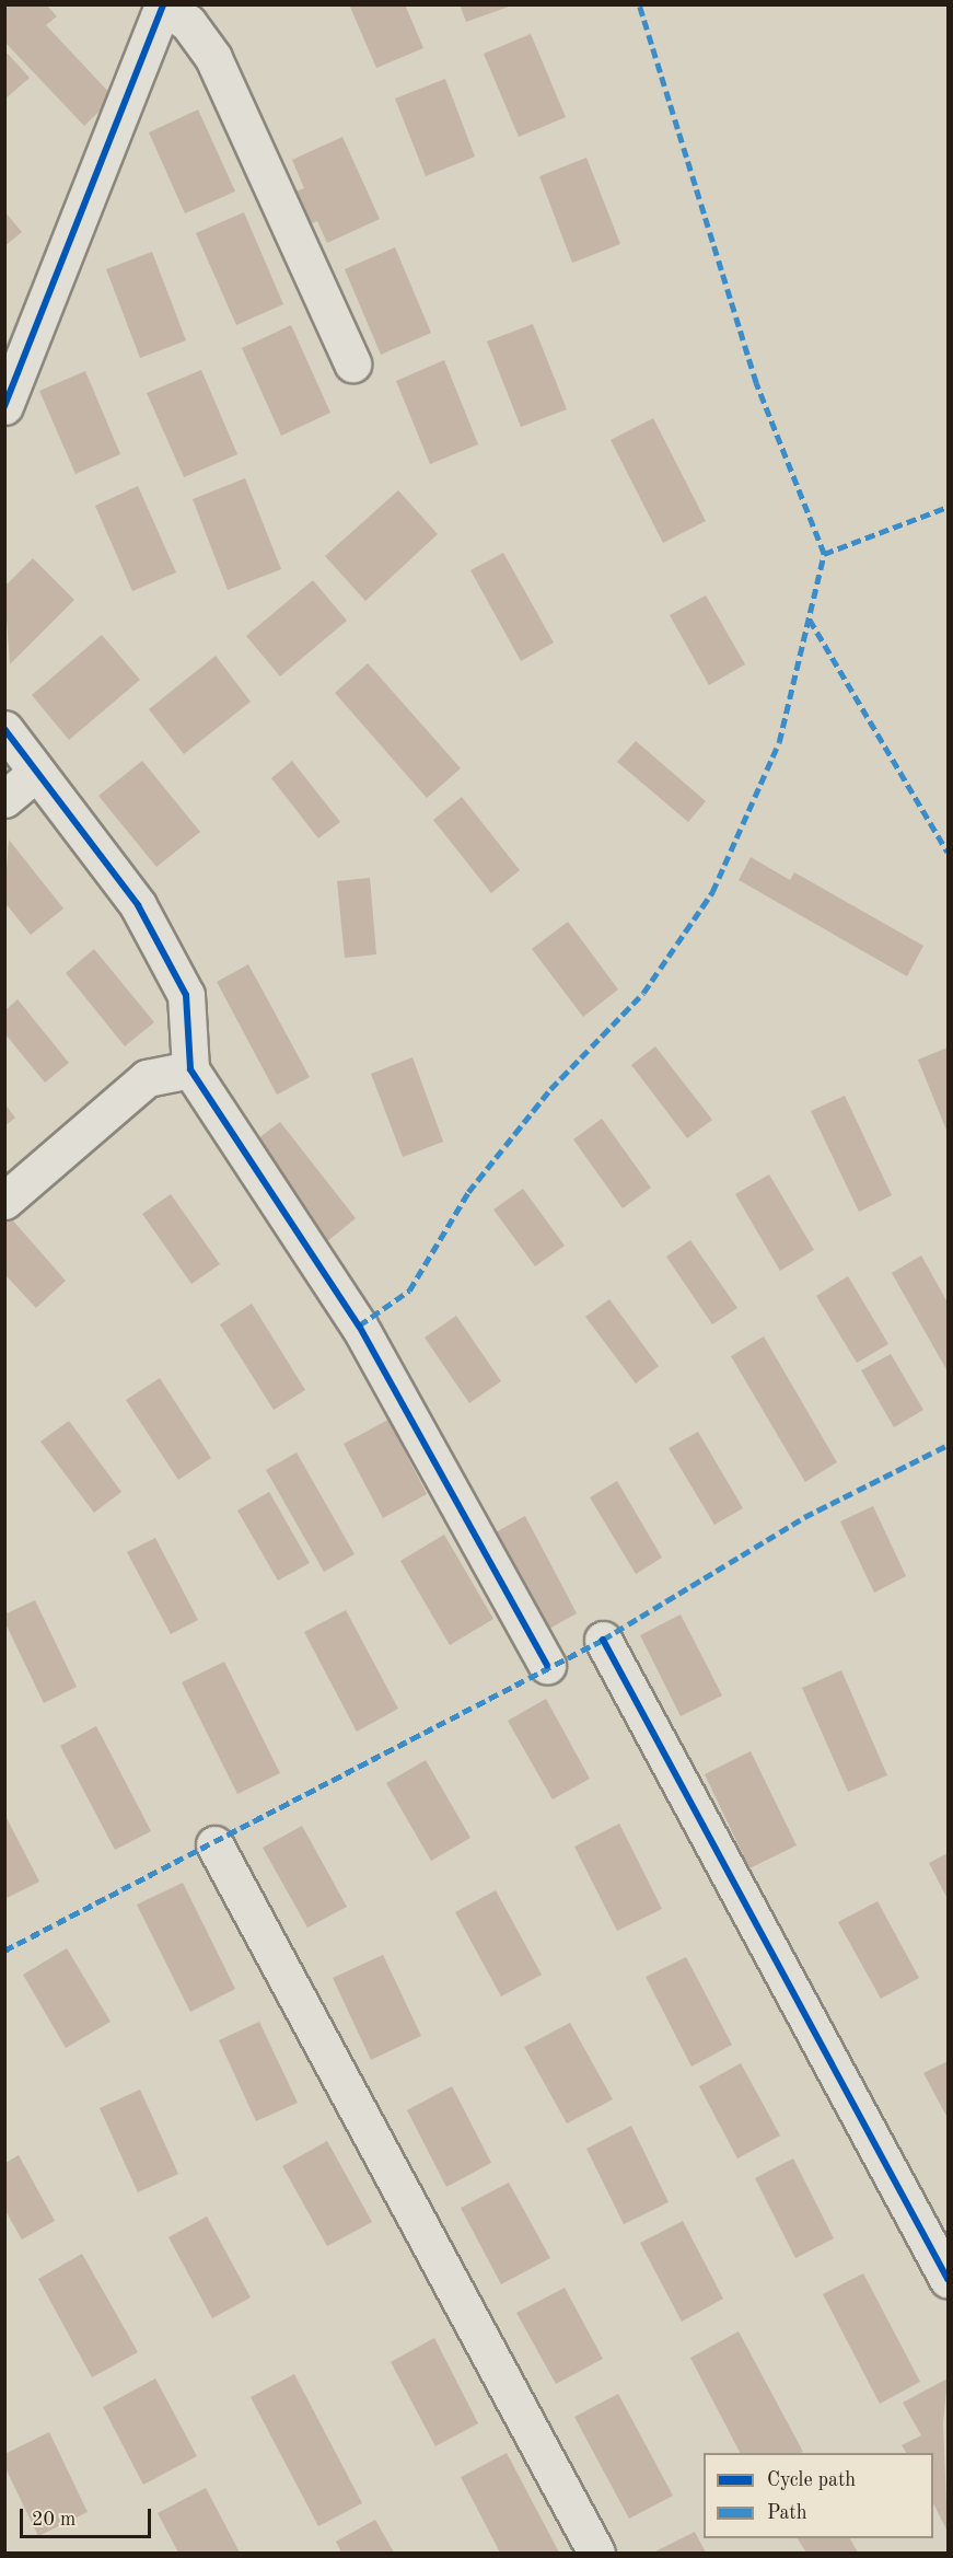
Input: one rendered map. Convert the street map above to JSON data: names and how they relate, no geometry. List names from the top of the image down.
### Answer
{
  "legend": ["Cycle path", "Path"],
  "scale_bar": "20 m"
}
